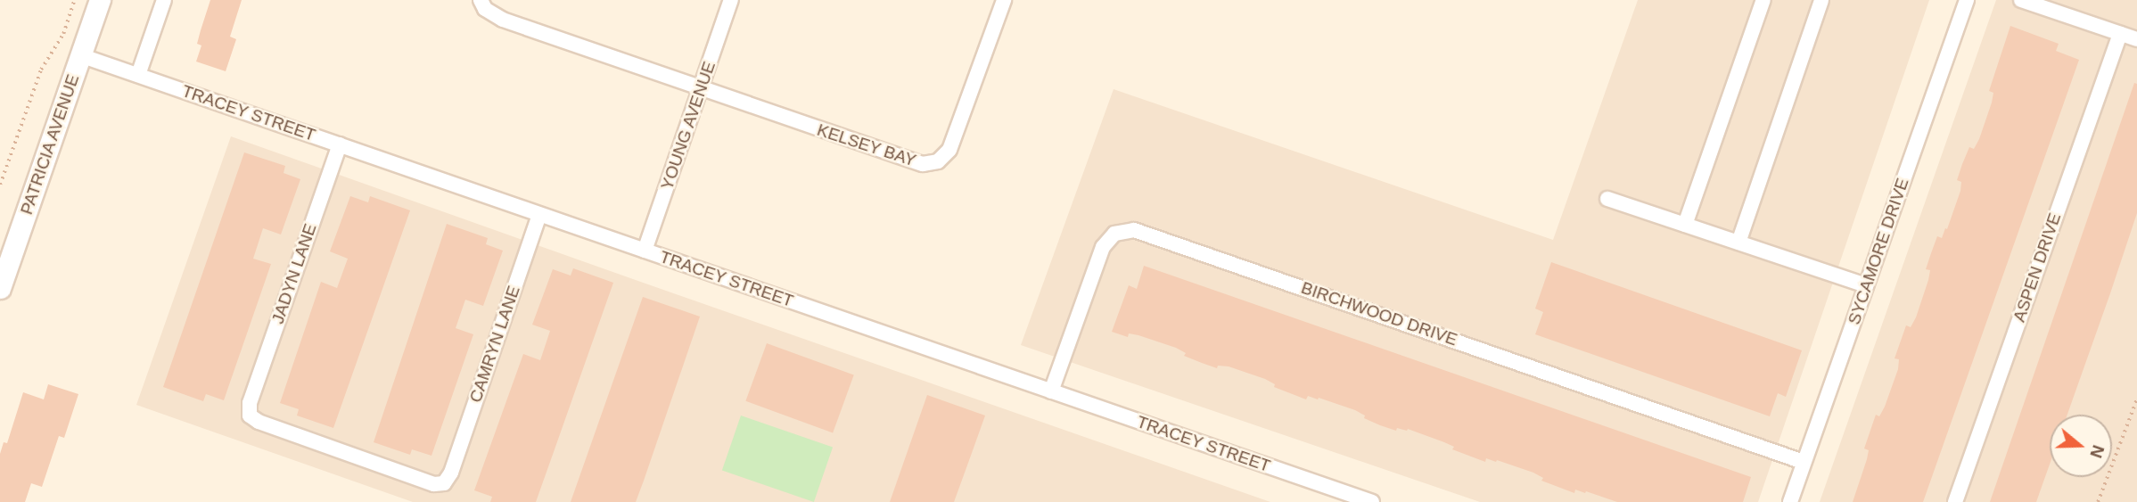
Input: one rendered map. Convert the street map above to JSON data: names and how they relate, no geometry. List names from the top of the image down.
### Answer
{
  "streets": {
    "street": [
      "TRACEY STREET",
      "YOUNG AVENUE",
      "PATRICIA AVENUE",
      "KELSEY BAY",
      "SYCAMORE DRIVE",
      "ASPEN DRIVE",
      "JADYN LANE",
      "BIRCHWOOD DRIVE",
      "CAMRYN LANE"
    ]
  },
  "crossings": [
    ["TRACEY STREET", "YOUNG AVENUE"],
    ["TRACEY STREET", "PATRICIA AVENUE"],
    ["TRACEY STREET", "JADYN LANE"],
    ["TRACEY STREET", "BIRCHWOOD DRIVE"],
    ["TRACEY STREET", "CAMRYN LANE"],
    ["YOUNG AVENUE", "KELSEY BAY"],
    ["SYCAMORE DRIVE", "BIRCHWOOD DRIVE"],
    ["JADYN LANE", "CAMRYN LANE"]
  ],
  "north": "right"
}
